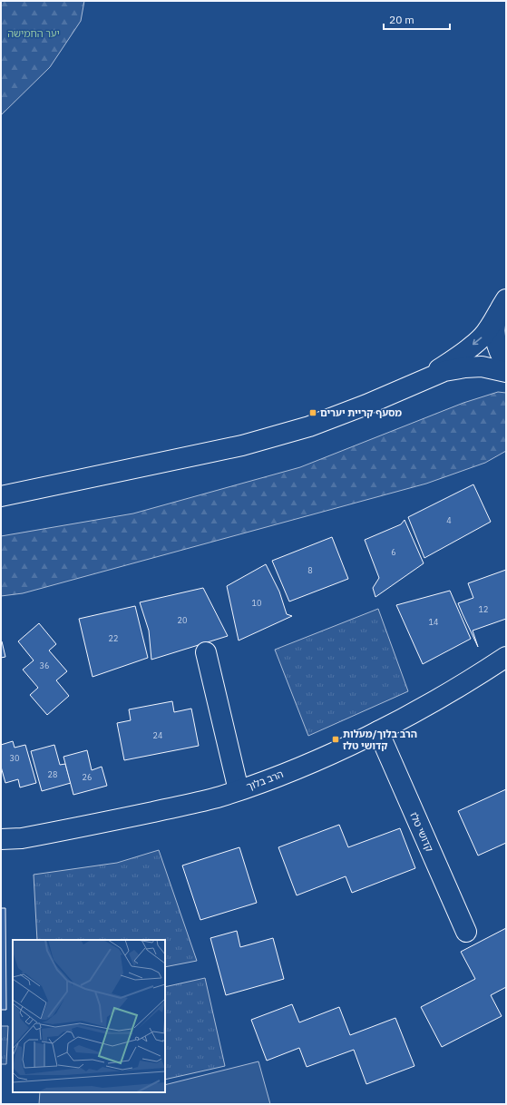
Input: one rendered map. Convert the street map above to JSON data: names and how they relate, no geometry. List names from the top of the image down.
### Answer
{
  "streets": {
    "street": ["הרב בלוך", "קדושי טלז"]
  },
  "crossings": [
    ["הרב בלוך", "קדושי טלז"]
  ],
  "parks": ["יער החמישה"],
  "places": {
    "transit": ["מסעף קריית יערים", "הרב בלוך/מעלות קדושי טלז"]
  },
  "house_numbers": [
    "4",
    "6",
    "8",
    "10",
    "12",
    "20",
    "14",
    "22",
    "36",
    "24",
    "30",
    "28",
    "26"
  ],
  "scale_bar": "20 m"
}
